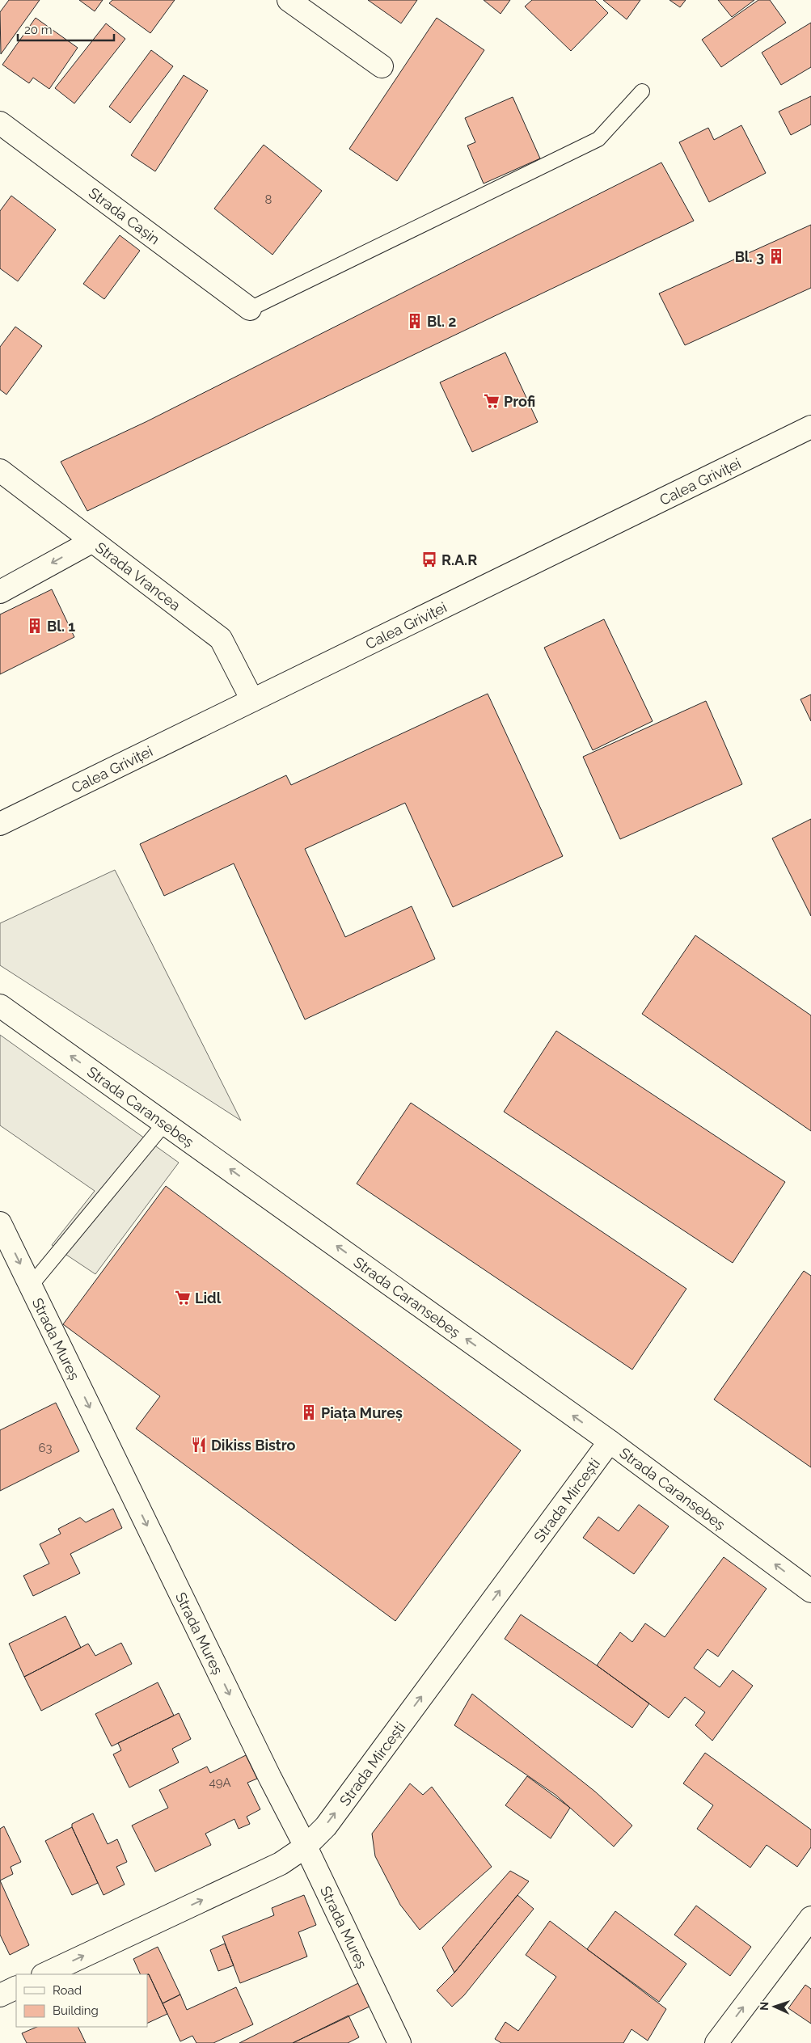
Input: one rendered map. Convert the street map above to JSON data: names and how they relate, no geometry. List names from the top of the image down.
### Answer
{
  "streets": {
    "street": [
      "Strada Cașin",
      "Calea Griviței",
      "Strada Vrancea",
      "Strada Caransebeș",
      "Strada Mureș",
      "Strada Mircești"
    ]
  },
  "crossings": [
    ["Calea Griviței", "Strada Vrancea"],
    ["Strada Caransebeș", "Strada Mircești"],
    ["Strada Mureș", "Strada Mircești"]
  ],
  "one_way": ["Strada Caransebeș", "Strada Mureș", "Strada Mircești"],
  "places": {
    "building": [
      "Bl. 3",
      "Bl. 2",
      "Bl. 1",
      "Piața Mureș"
    ],
    "supermarket": ["Profi", "Lidl"],
    "bus stop": ["R.A.R"],
    "restaurant": ["Dikiss Bistro"]
  },
  "house_numbers": ["8", "63", "49A"],
  "legend": ["Road", "Building"],
  "scale_bar": "20 m",
  "north": "left"
}
